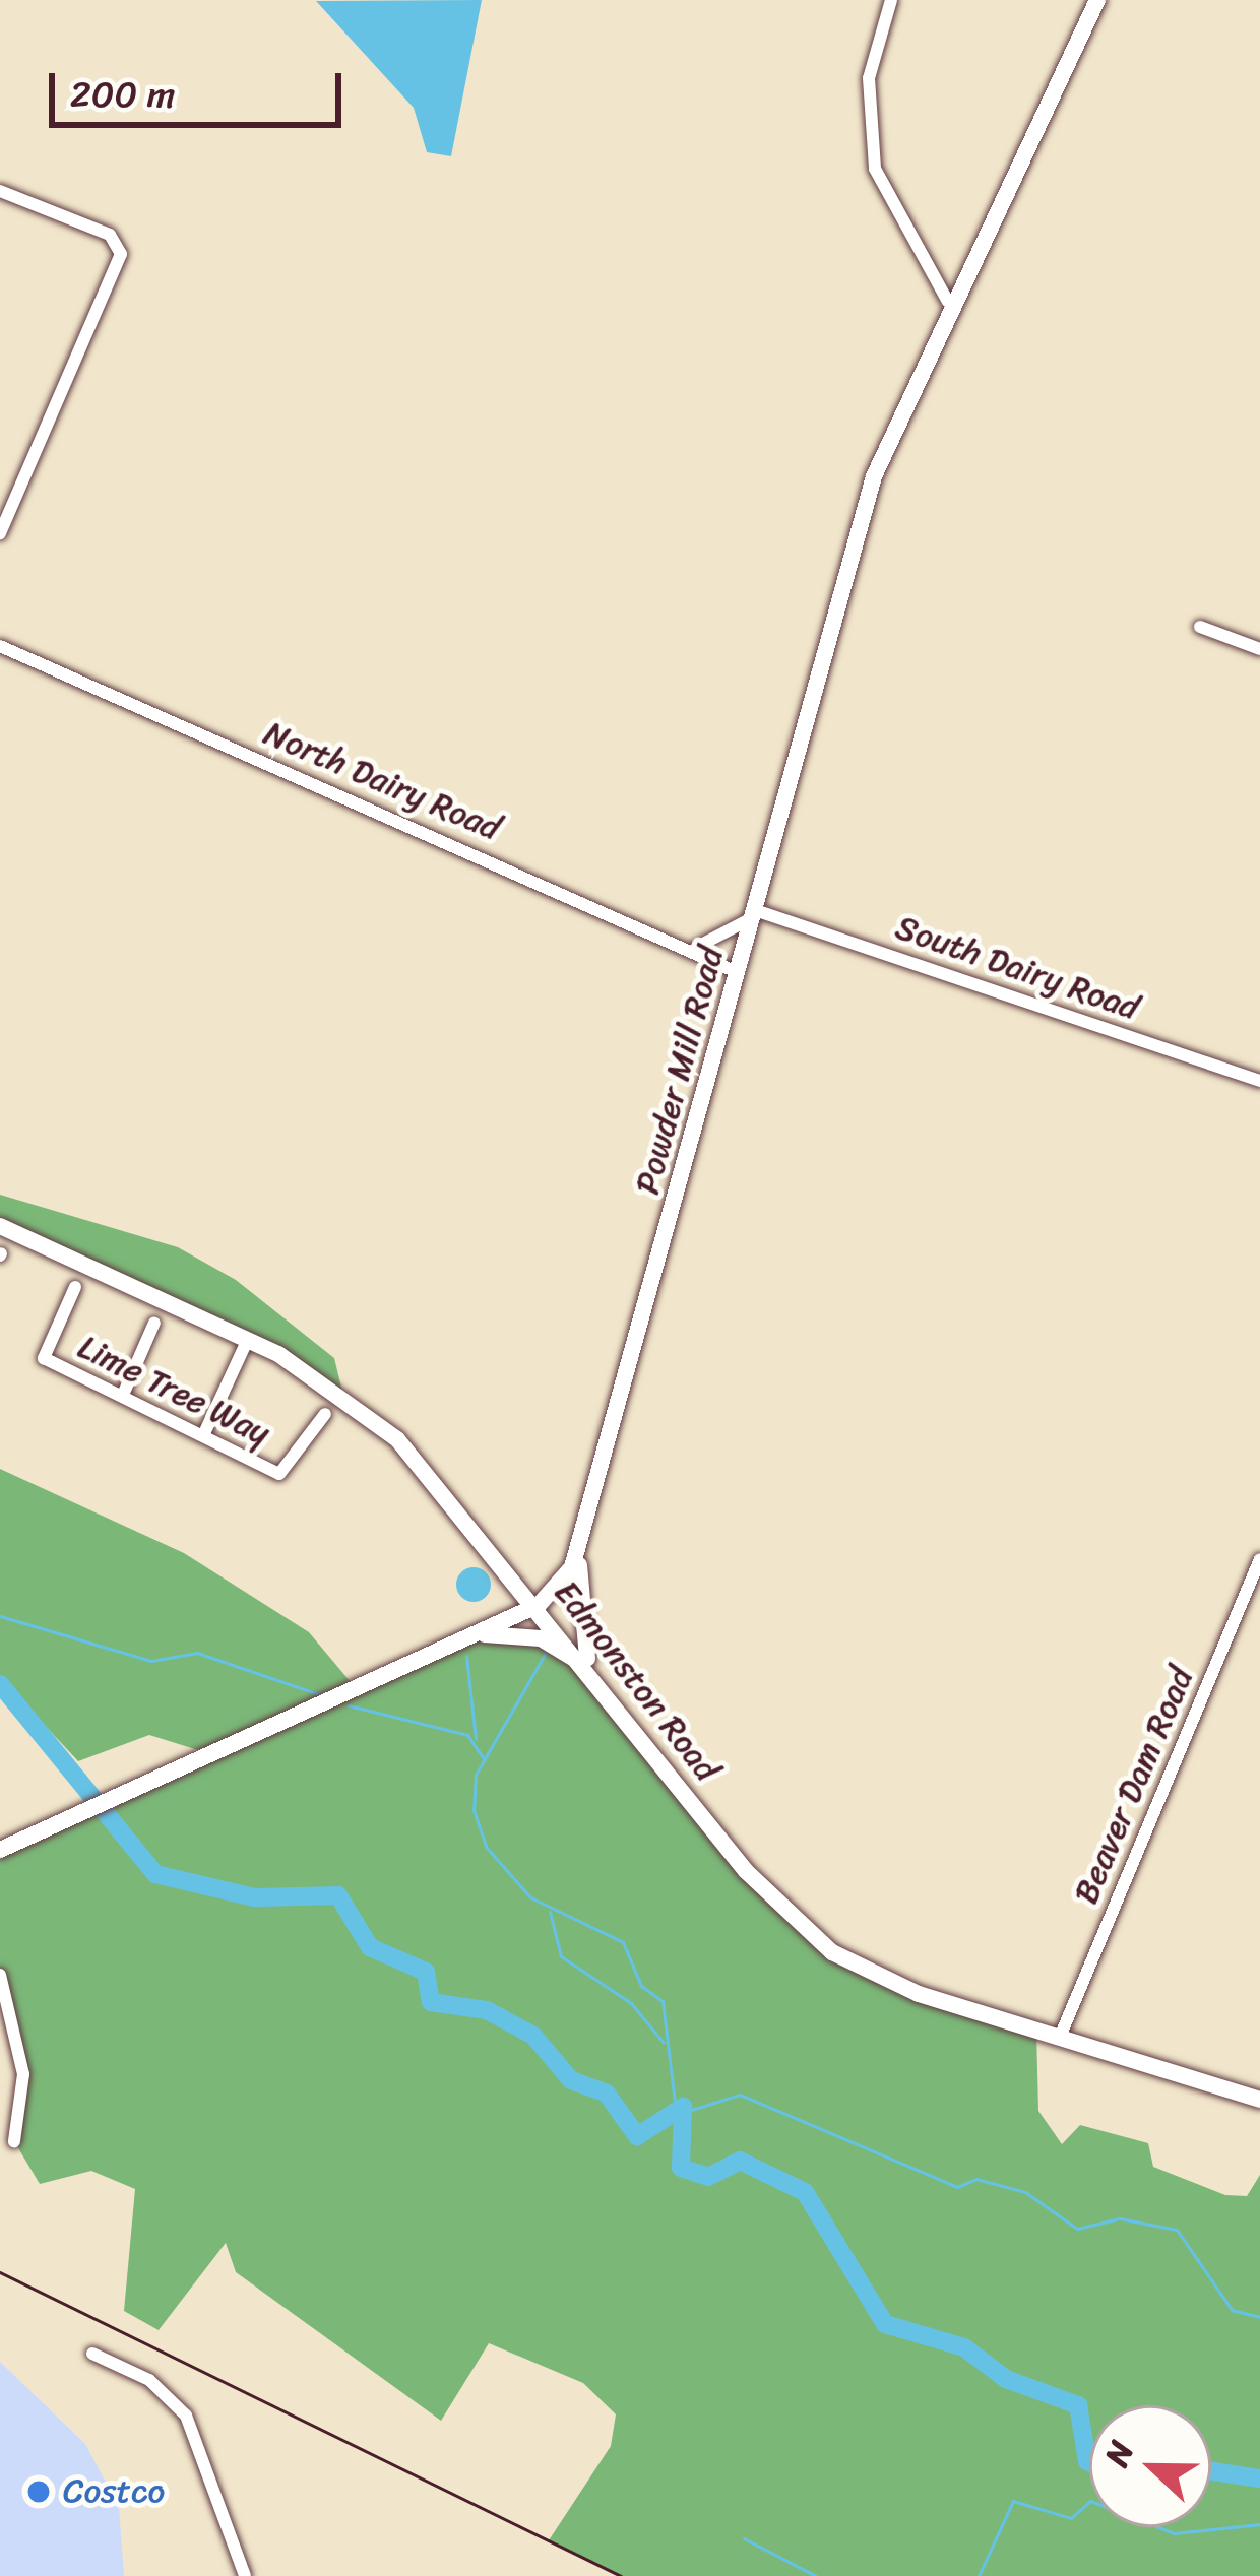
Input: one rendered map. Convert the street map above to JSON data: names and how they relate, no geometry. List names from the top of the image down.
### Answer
{
  "streets": {
    "main road": ["Powder Mill Road", "Edmonston Road"],
    "street": [
      "North Dairy Road",
      "South Dairy Road",
      "Lime Tree Way",
      "Beaver Dam Road"
    ]
  },
  "crossings": [
    ["North Dairy Road", "Powder Mill Road"],
    ["South Dairy Road", "Powder Mill Road"],
    ["Powder Mill Road", "Edmonston Road"],
    ["Edmonston Road", "Beaver Dam Road"]
  ],
  "places": ["Costco"],
  "scale_bar": "200 m",
  "north": "left"
}
